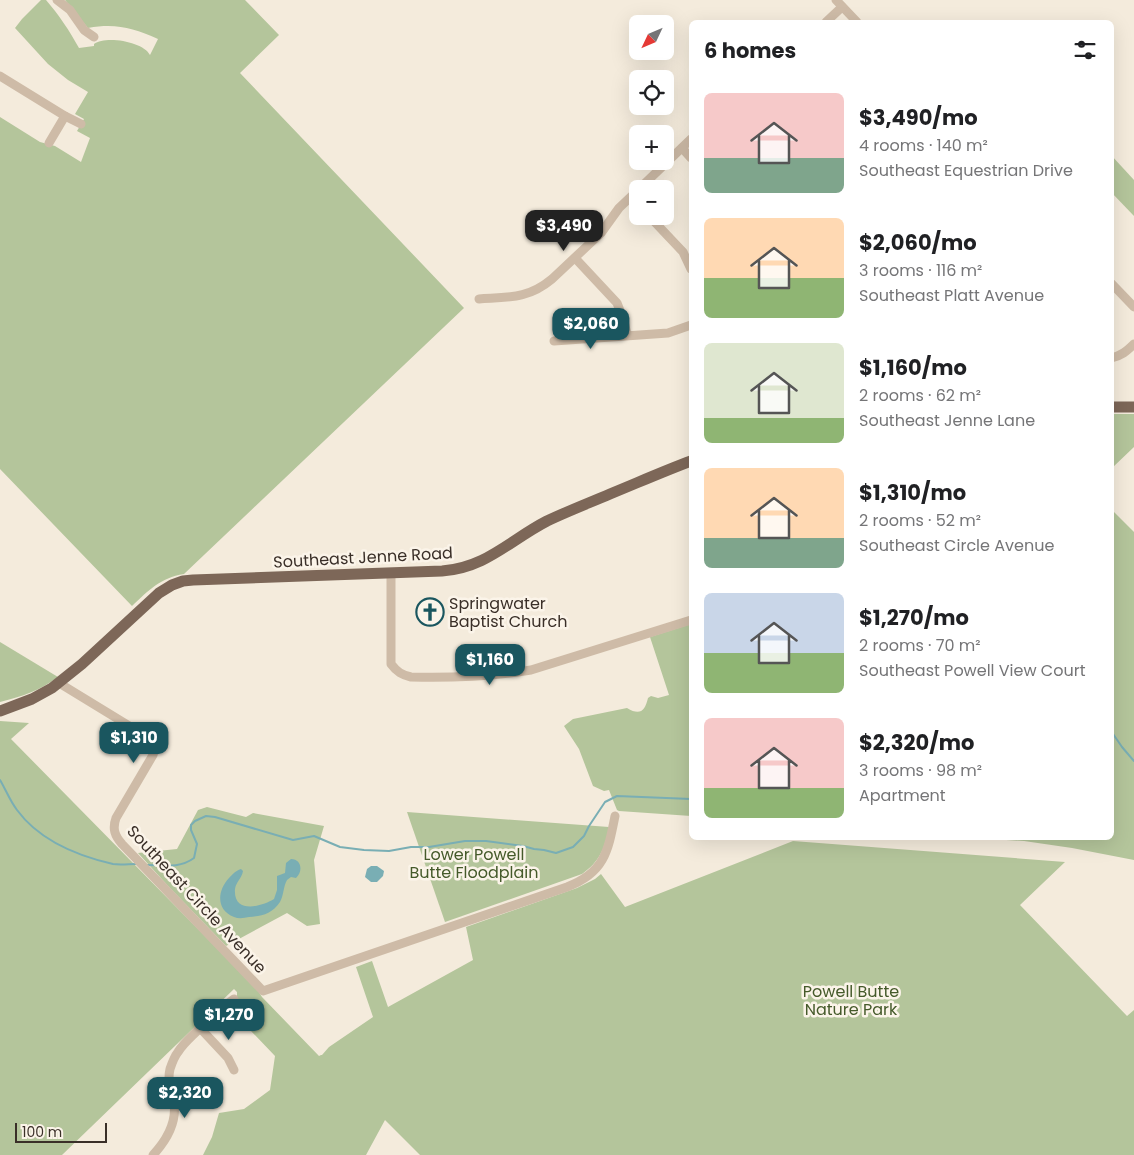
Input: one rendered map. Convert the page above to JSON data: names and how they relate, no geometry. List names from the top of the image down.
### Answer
{
  "streets": {
    "main road": ["Southeast Jenne Road"],
    "street": ["Southeast Circle Avenue"]
  },
  "crossings": [
    ["Southeast Jenne Road", "Southeast Circle Avenue"]
  ],
  "parks": ["Lower Powell Butte Floodplain", "Powell Butte Nature Park"],
  "places": {
    "church": ["Springwater Baptist Church"]
  },
  "scale_bar": "100 m",
  "north": "bottom left",
  "page": {
    "map_buttons": ["+", "−"],
    "heading": "6 homes",
    "list": [
      {
        "name": "$3,490/mo",
        "note": "4 rooms · 140 m² · Southeast Equestrian Drive"
      },
      {
        "name": "$2,060/mo",
        "note": "3 rooms · 116 m² · Southeast Platt Avenue"
      },
      {
        "name": "$1,160/mo",
        "note": "2 rooms · 62 m² · Southeast Jenne Lane"
      },
      {
        "name": "$1,310/mo",
        "note": "2 rooms · 52 m² · Southeast Circle Avenue"
      },
      {
        "name": "$1,270/mo",
        "note": "2 rooms · 70 m² · Southeast Powell View Court"
      },
      {
        "name": "$2,320/mo",
        "note": "3 rooms · 98 m² · Apartment"
      }
    ],
    "price": [
      "$3,490",
      "$2,060",
      "$1,160",
      "$1,310",
      "$1,270",
      "$2,320"
    ],
    "scale": "100 m"
  }
}
